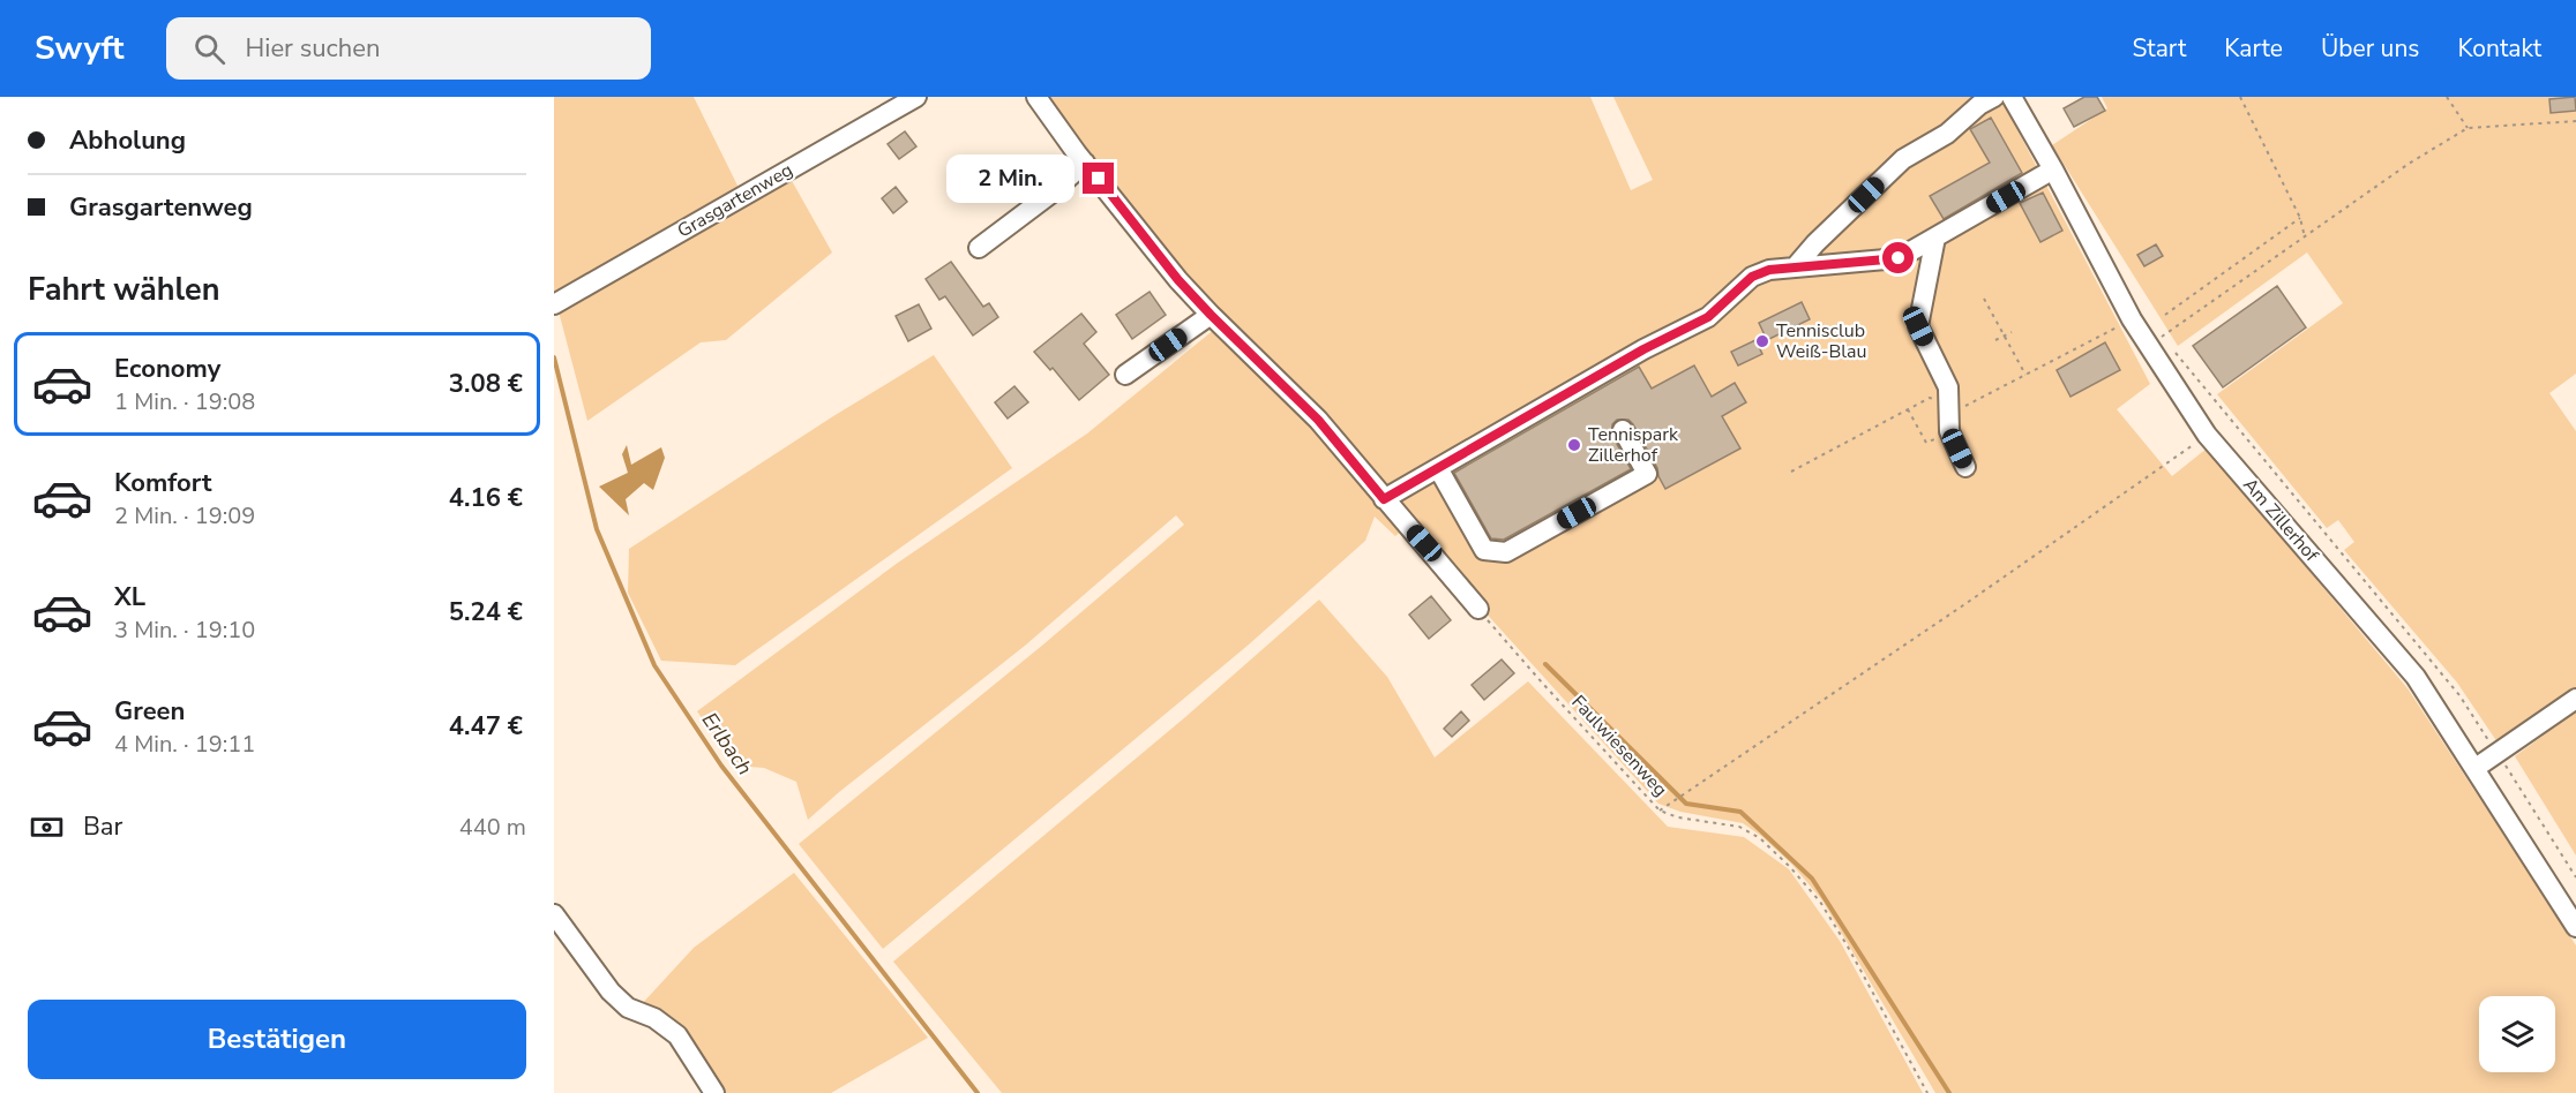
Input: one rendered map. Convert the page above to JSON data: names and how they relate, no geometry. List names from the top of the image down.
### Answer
{
  "streets": {
    "street": ["Grasgartenweg", "Am Zillerhof"],
    "path": ["Faulwiesenweg"]
  },
  "water": ["Erlbach"],
  "places": ["Tennisclub Weiß-Blau", "Tennispark Zillerhof"],
  "page": {
    "header": "Swyft",
    "search": "Hier suchen",
    "nav": [
      "Start",
      "Karte",
      "Über uns",
      "Kontakt"
    ],
    "banner": ["Abholung", "Grasgartenweg"],
    "bubble": "2 Min.",
    "heading": "Fahrt wählen",
    "list": [
      {
        "name": "Economy",
        "note": "1 Min. · 19:08",
        "value": "3.08 €"
      },
      {
        "name": "Komfort",
        "note": "2 Min. · 19:09",
        "value": "4.16 €"
      },
      {
        "name": "XL",
        "note": "3 Min. · 19:10",
        "value": "5.24 €"
      },
      {
        "name": "Green",
        "note": "4 Min. · 19:11",
        "value": "4.47 €"
      }
    ],
    "pay": ["Bar", "440 m"],
    "buttons": "Bestätigen"
  }
}
